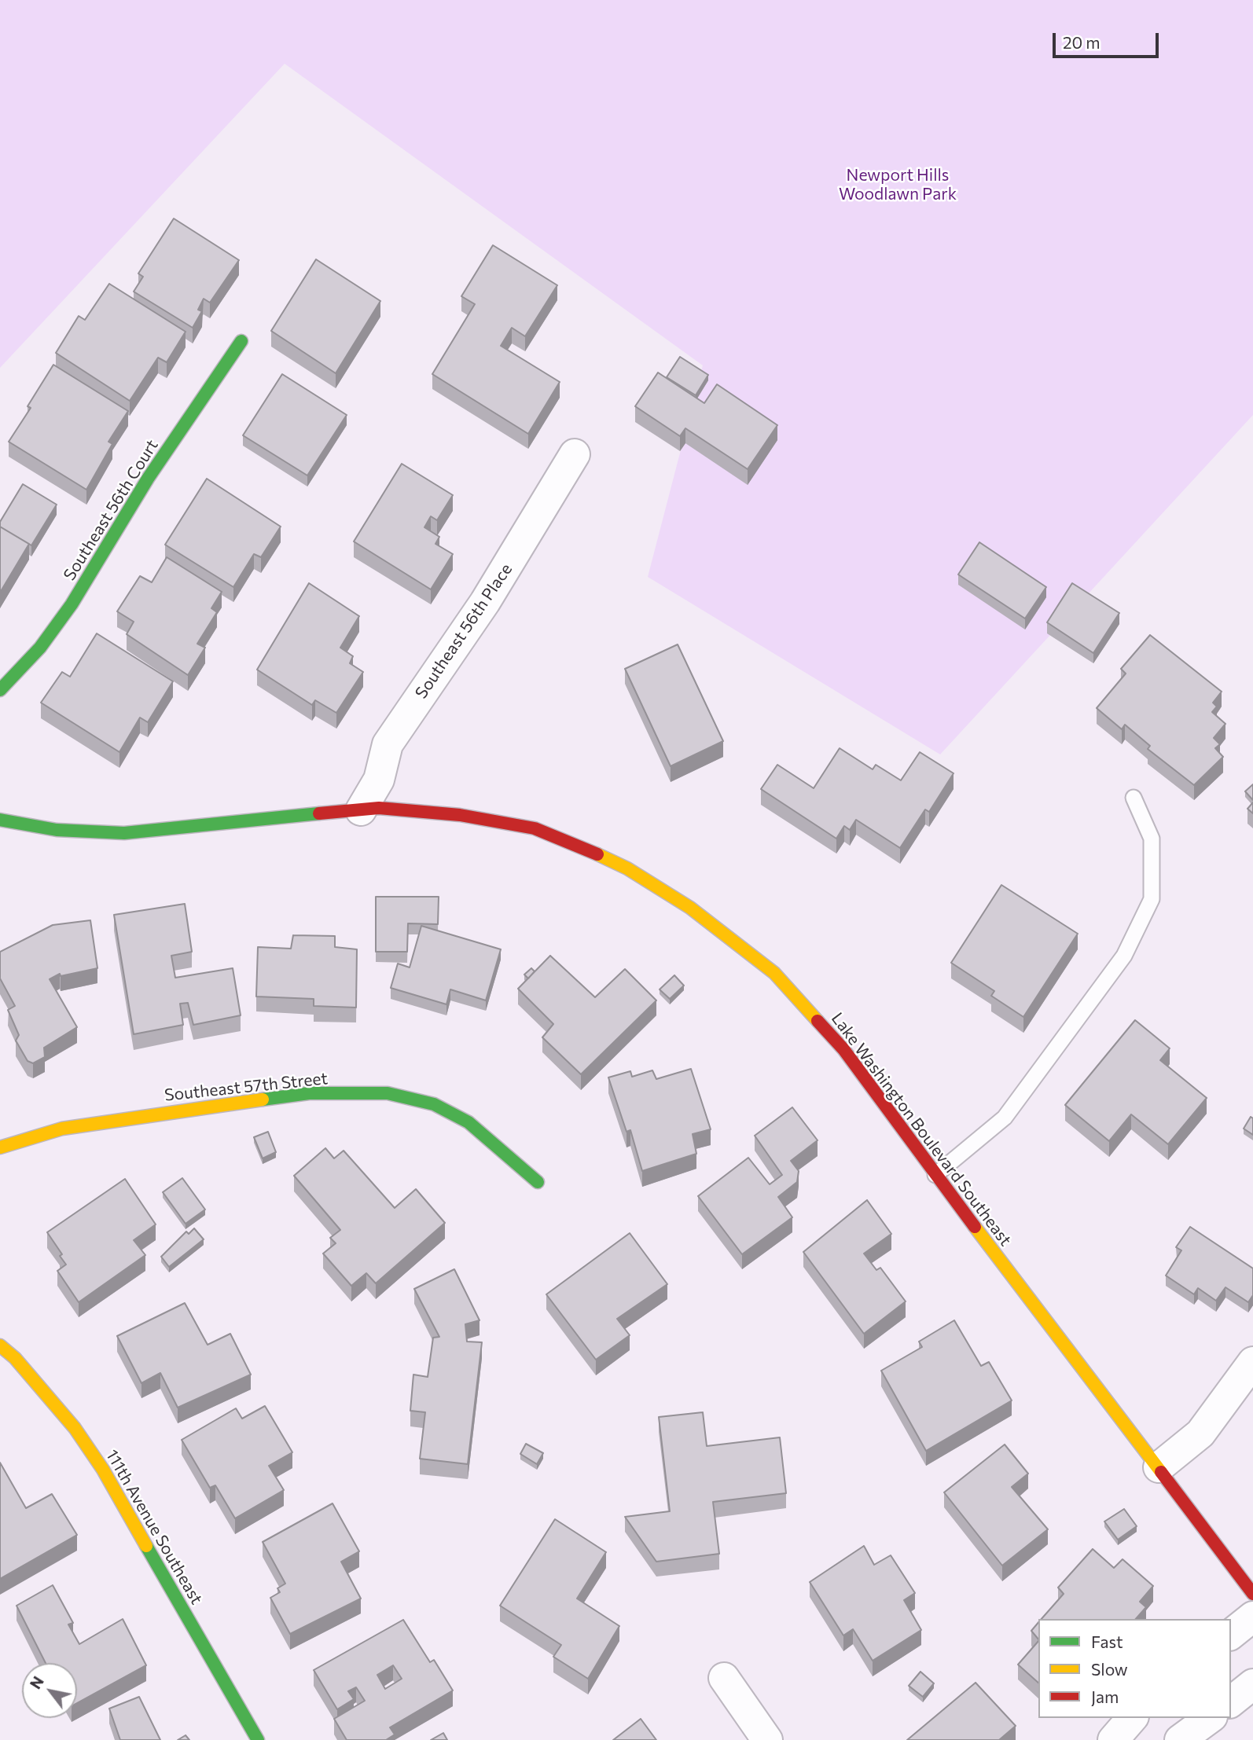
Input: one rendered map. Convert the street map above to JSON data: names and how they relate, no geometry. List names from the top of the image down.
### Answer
{
  "streets": {
    "main road": [
      "Southeast 56th Court",
      "Southeast 57th Street",
      "Lake Washington Boulevard Southeast",
      "111th Avenue Southeast"
    ],
    "street": ["Southeast 56th Place"]
  },
  "crossings": [
    ["Southeast 56th Place", "Lake Washington Boulevard Southeast"]
  ],
  "parks": ["Newport Hills Woodlawn Park"],
  "legend": ["Fast", "Slow", "Jam"],
  "scale_bar": "20 m",
  "north": "top left"
}
